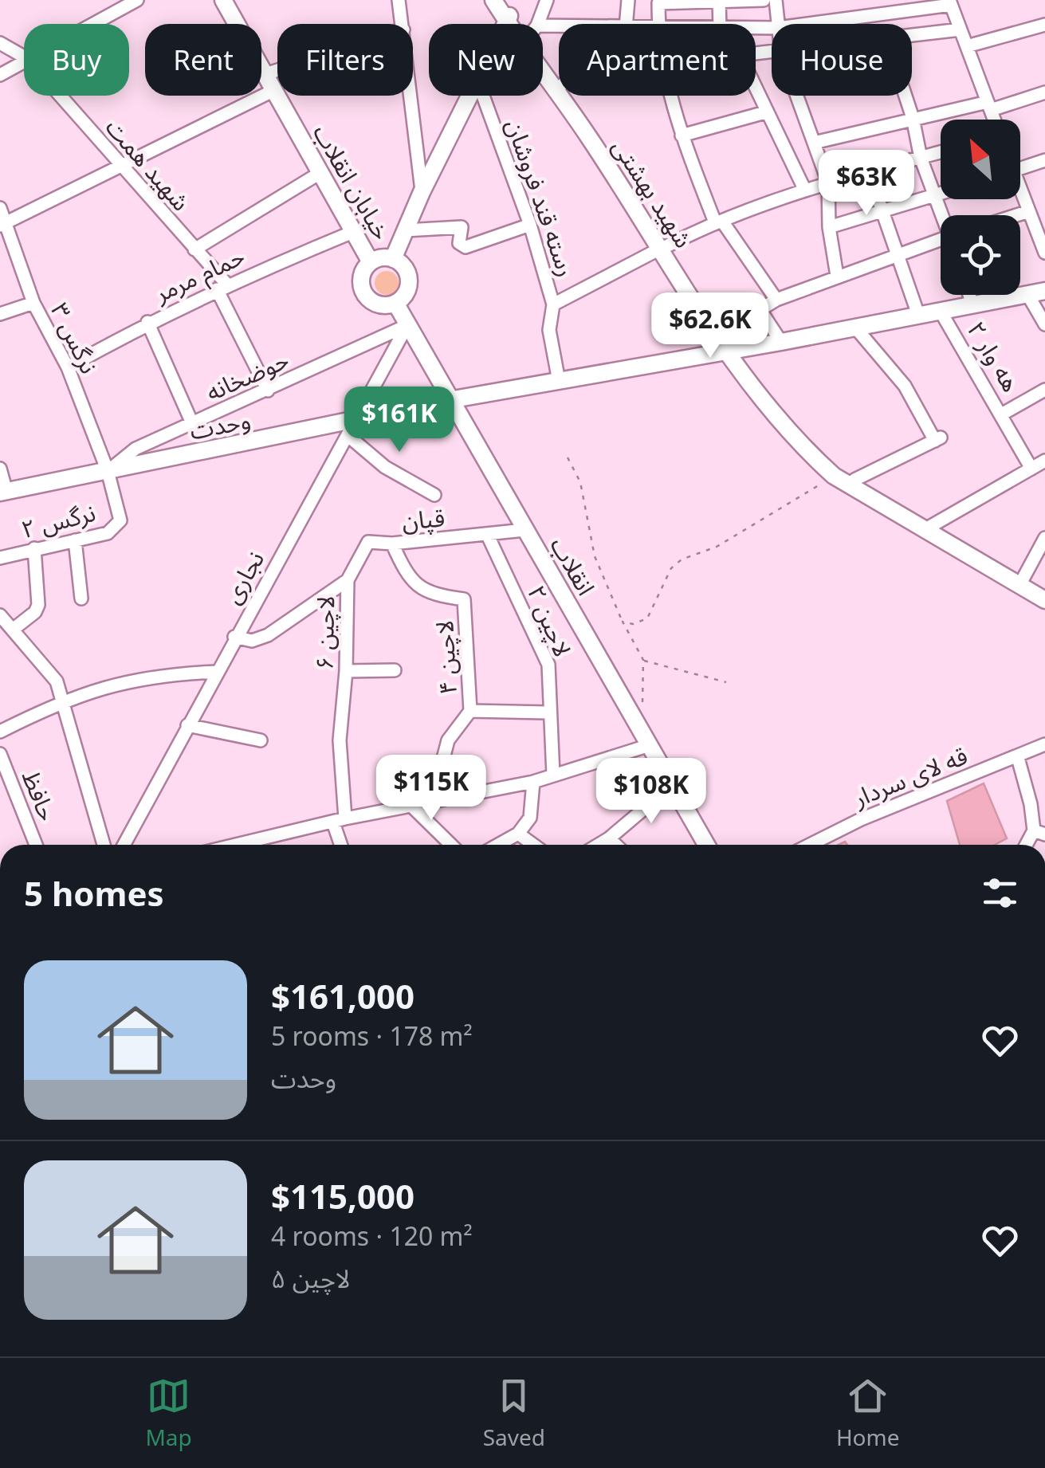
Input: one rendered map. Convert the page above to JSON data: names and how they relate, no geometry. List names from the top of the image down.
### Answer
{
  "streets": {
    "main road": [
      "خیابان انقلاب",
      "شهید بهشتی",
      "وحدت",
      "انقلاب"
    ],
    "street": [
      "شهید همت",
      "رسته قند فروشان",
      "حمام مرمر",
      "نرگس ۳",
      "هه وار ۲",
      "حوضخانه",
      "قپان",
      "نرگس ۲",
      "نجاری",
      "لاچین ۲",
      "لاچین ۶",
      "لاچین ۴",
      "قه لای سردار",
      "حافظ"
    ]
  },
  "crossings": [
    ["شهید همت", "حمام مرمر"],
    ["شهید همت", "حوضخانه"],
    ["خیابان انقلاب", "حمام مرمر"],
    ["خیابان انقلاب", "انقلاب"],
    ["شهید بهشتی", "وحدت"],
    ["رسته قند فروشان", "وحدت"],
    ["حمام مرمر", "نرگس ۳"],
    ["نرگس ۳", "حوضخانه"],
    ["نرگس ۳", "وحدت"],
    ["نرگس ۳", "نرگس ۲"],
    ["هه وار ۲", "وحدت"],
    ["حوضخانه", "وحدت"],
    ["حوضخانه", "نرگس ۲"],
    ["حوضخانه", "انقلاب"],
    ["حوضخانه", "نجاری"],
    ["وحدت", "نرگس ۲"],
    ["وحدت", "انقلاب"],
    ["وحدت", "نجاری"],
    ["قپان", "انقلاب"],
    ["قپان", "لاچین ۲"],
    ["قپان", "لاچین ۶"],
    ["قپان", "لاچین ۴"],
    ["انقلاب", "نجاری"],
    ["نجاری", "لاچین ۶"]
  ],
  "north": "top left",
  "page": {
    "chip": [
      "Buy",
      "Rent",
      "Filters",
      "New",
      "Apartment",
      "House"
    ],
    "price": [
      "$63K",
      "$62.6K",
      "$161K",
      "$115K",
      "$108K"
    ],
    "heading": "5 homes",
    "list": [
      {
        "name": "$161,000",
        "note": "5 rooms · 178 m² · وحدت"
      },
      {
        "name": "$115,000",
        "note": "4 rooms · 120 m² · لاچین ۵"
      }
    ],
    "tabs": ["Map", "Saved", "Home"]
  }
}
